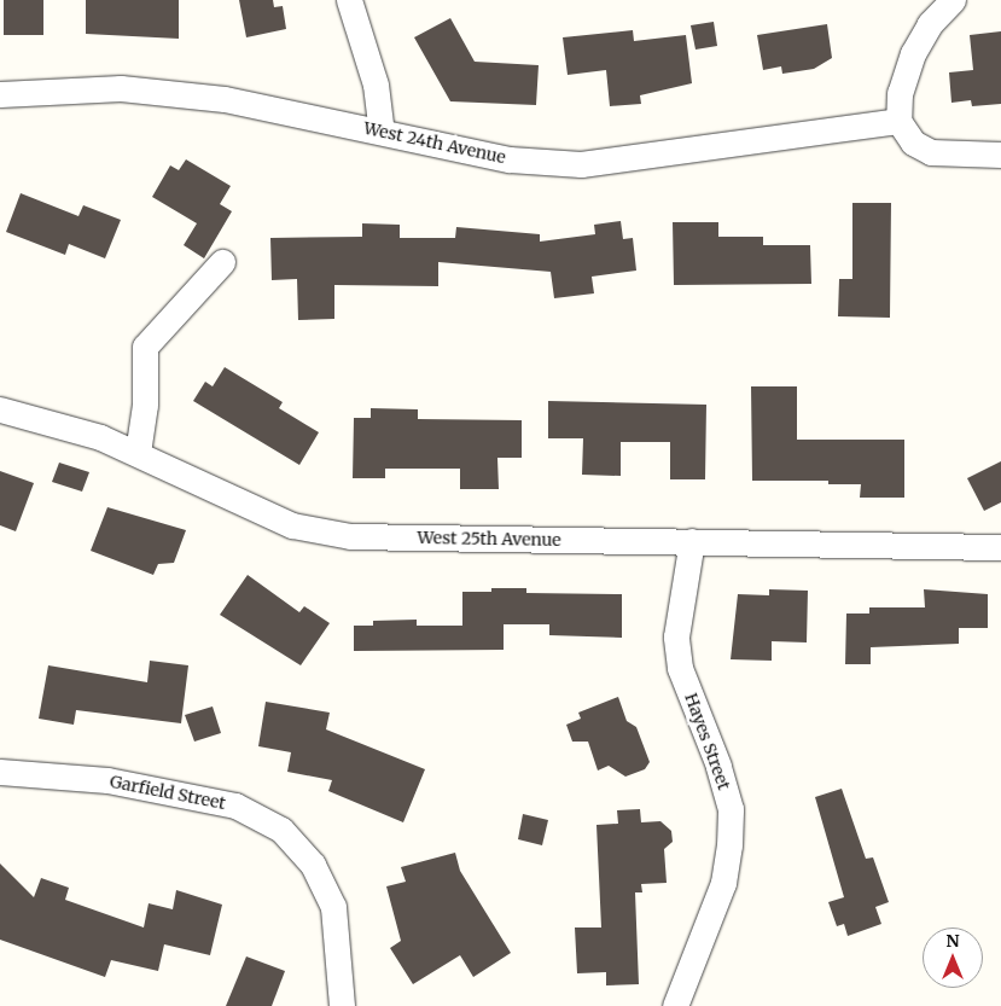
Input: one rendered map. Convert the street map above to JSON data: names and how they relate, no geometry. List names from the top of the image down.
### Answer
{
  "streets": {
    "street": [
      "West 24th Avenue",
      "West 25th Avenue",
      "Hayes Street",
      "Garfield Street"
    ]
  },
  "crossings": [
    ["West 25th Avenue", "Hayes Street"]
  ],
  "north": "top"
}
